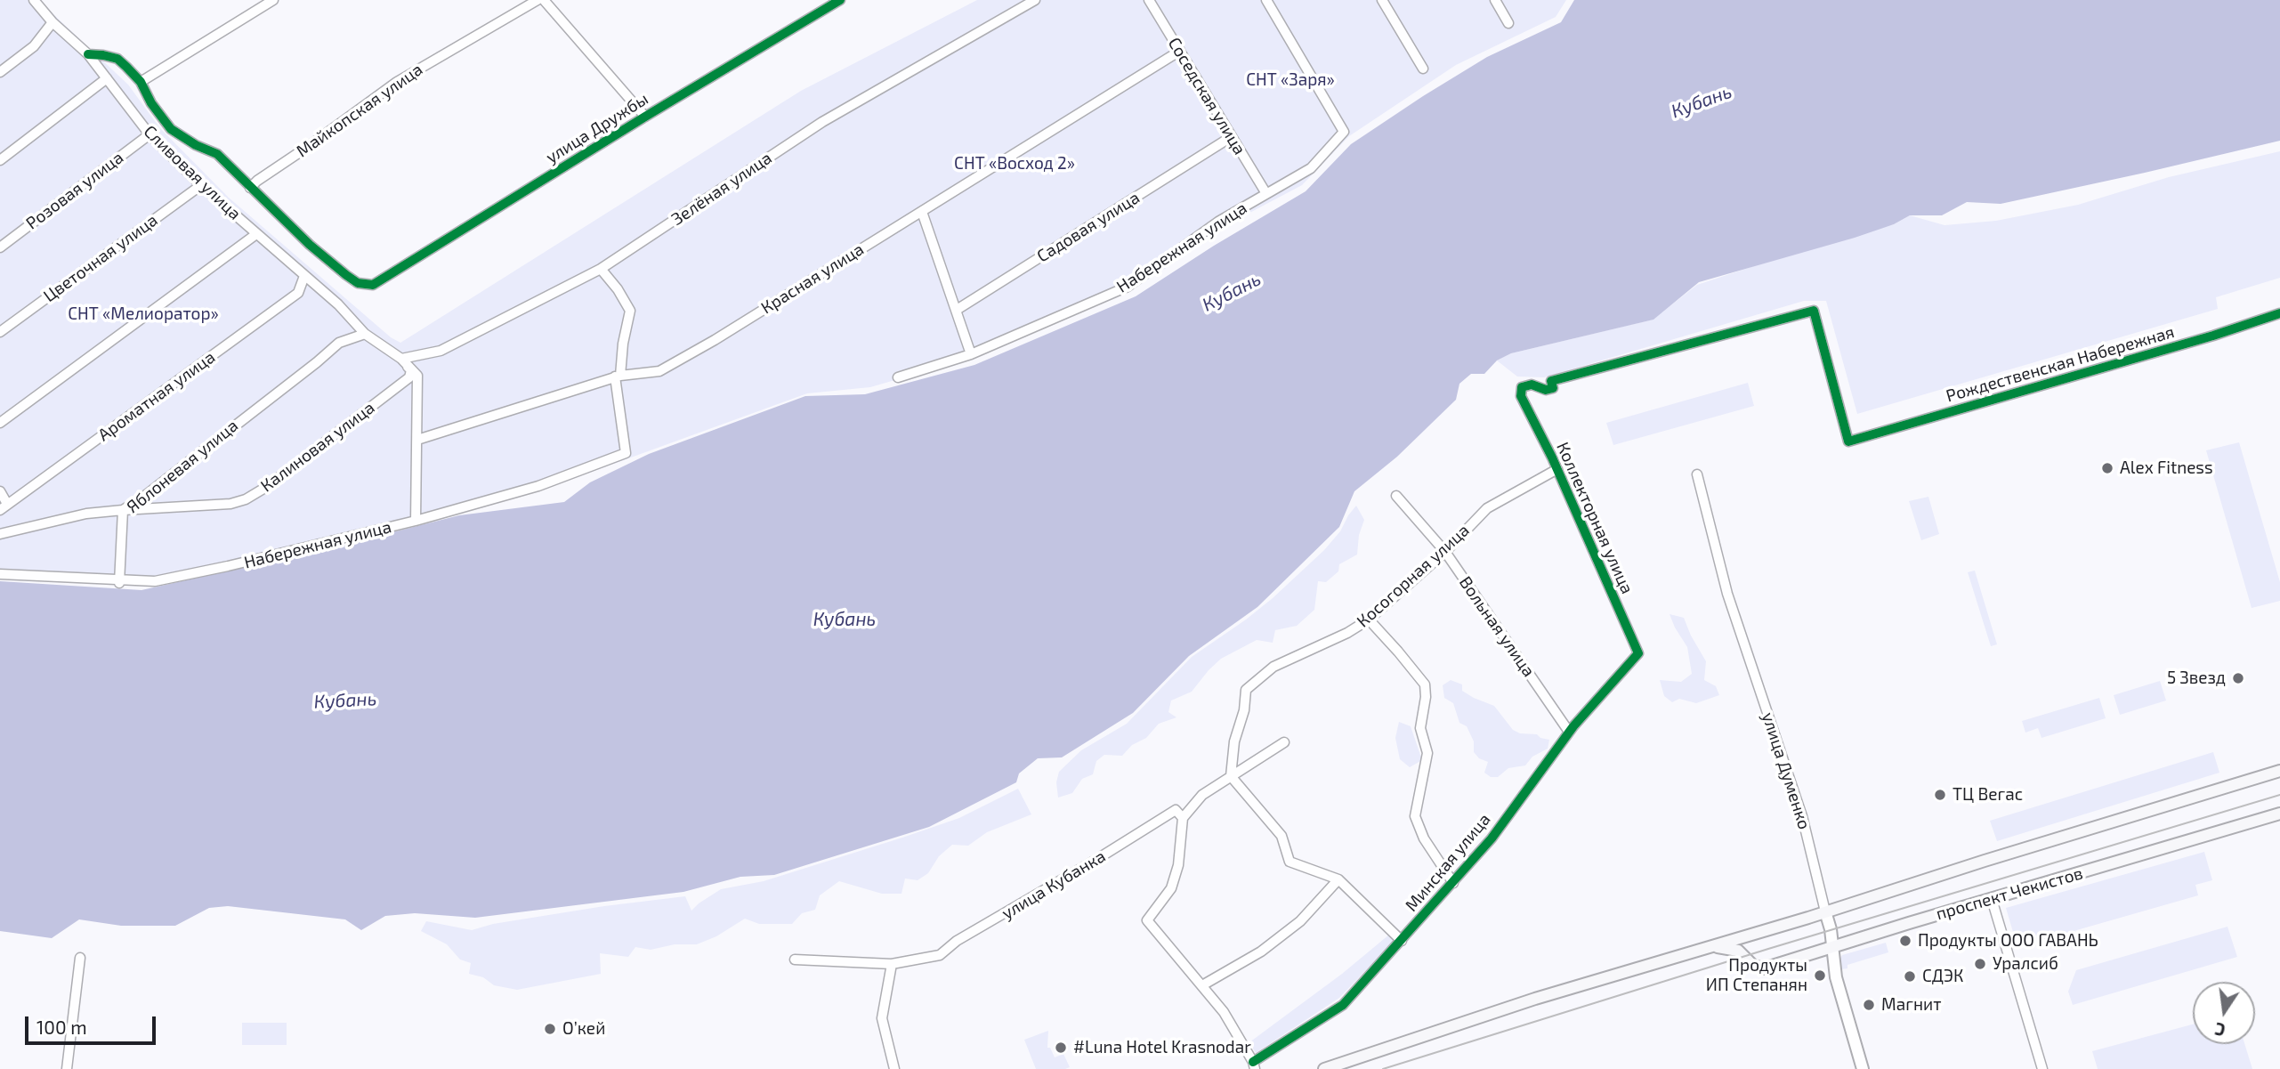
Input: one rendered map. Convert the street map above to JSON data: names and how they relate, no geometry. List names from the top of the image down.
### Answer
{
  "streets": {
    "main road": ["проспект Чекистов"],
    "street": [
      "Соседская улица",
      "Майкопская улица",
      "улица Дружбы",
      "Сливовая улица",
      "Зелёная улица",
      "Розовая улица",
      "Садовая улица",
      "Набережная улица",
      "Цветочная улица",
      "Красная улица",
      "Рождественская Набережная",
      "Ароматная улица",
      "Калиновая улица",
      "Яблоневая улица",
      "Коллекторная улица",
      "Косогорная улица",
      "Вольная улица",
      "улица Думенко",
      "Минская улица",
      "улица Кубанка"
    ]
  },
  "crossings": [
    ["Соседская улица", "Садовая улица"],
    ["Соседская улица", "Набережная улица"],
    ["Соседская улица", "Красная улица"],
    ["Майкопская улица", "улица Дружбы"],
    ["Сливовая улица", "Зелёная улица"],
    ["Сливовая улица", "Розовая улица"],
    ["Сливовая улица", "Цветочная улица"],
    ["Сливовая улица", "Ароматная улица"],
    ["Сливовая улица", "Калиновая улица"],
    ["Сливовая улица", "Яблоневая улица"],
    ["Зелёная улица", "Калиновая улица"],
    ["Набережная улица", "Красная улица"],
    ["Набережная улица", "Яблоневая улица"],
    ["Рождественская Набережная", "Коллекторная улица"],
    ["Калиновая улица", "Яблоневая улица"],
    ["Коллекторная улица", "Косогорная улица"],
    ["Коллекторная улица", "Минская улица"],
    ["Косогорная улица", "Вольная улица"],
    ["Вольная улица", "Минская улица"],
    ["улица Думенко", "проспект Чекистов"]
  ],
  "water": ["Кубань"],
  "parks": ["СНТ «Заря»", "СНТ «Восход 2»", "СНТ «Мелиоратор»"],
  "places": [
    "Alex Fitness",
    "5 Звезд",
    "ТЦ Вегас",
    "Продукты ООО ГАВАНЬ",
    "Уралсиб",
    "Продукты ИП Степанян",
    "СДЭК",
    "Магнит",
    "О’кей",
    "#Luna Hotel Krasnodar"
  ],
  "scale_bar": "100 m",
  "north": "bottom"
}
